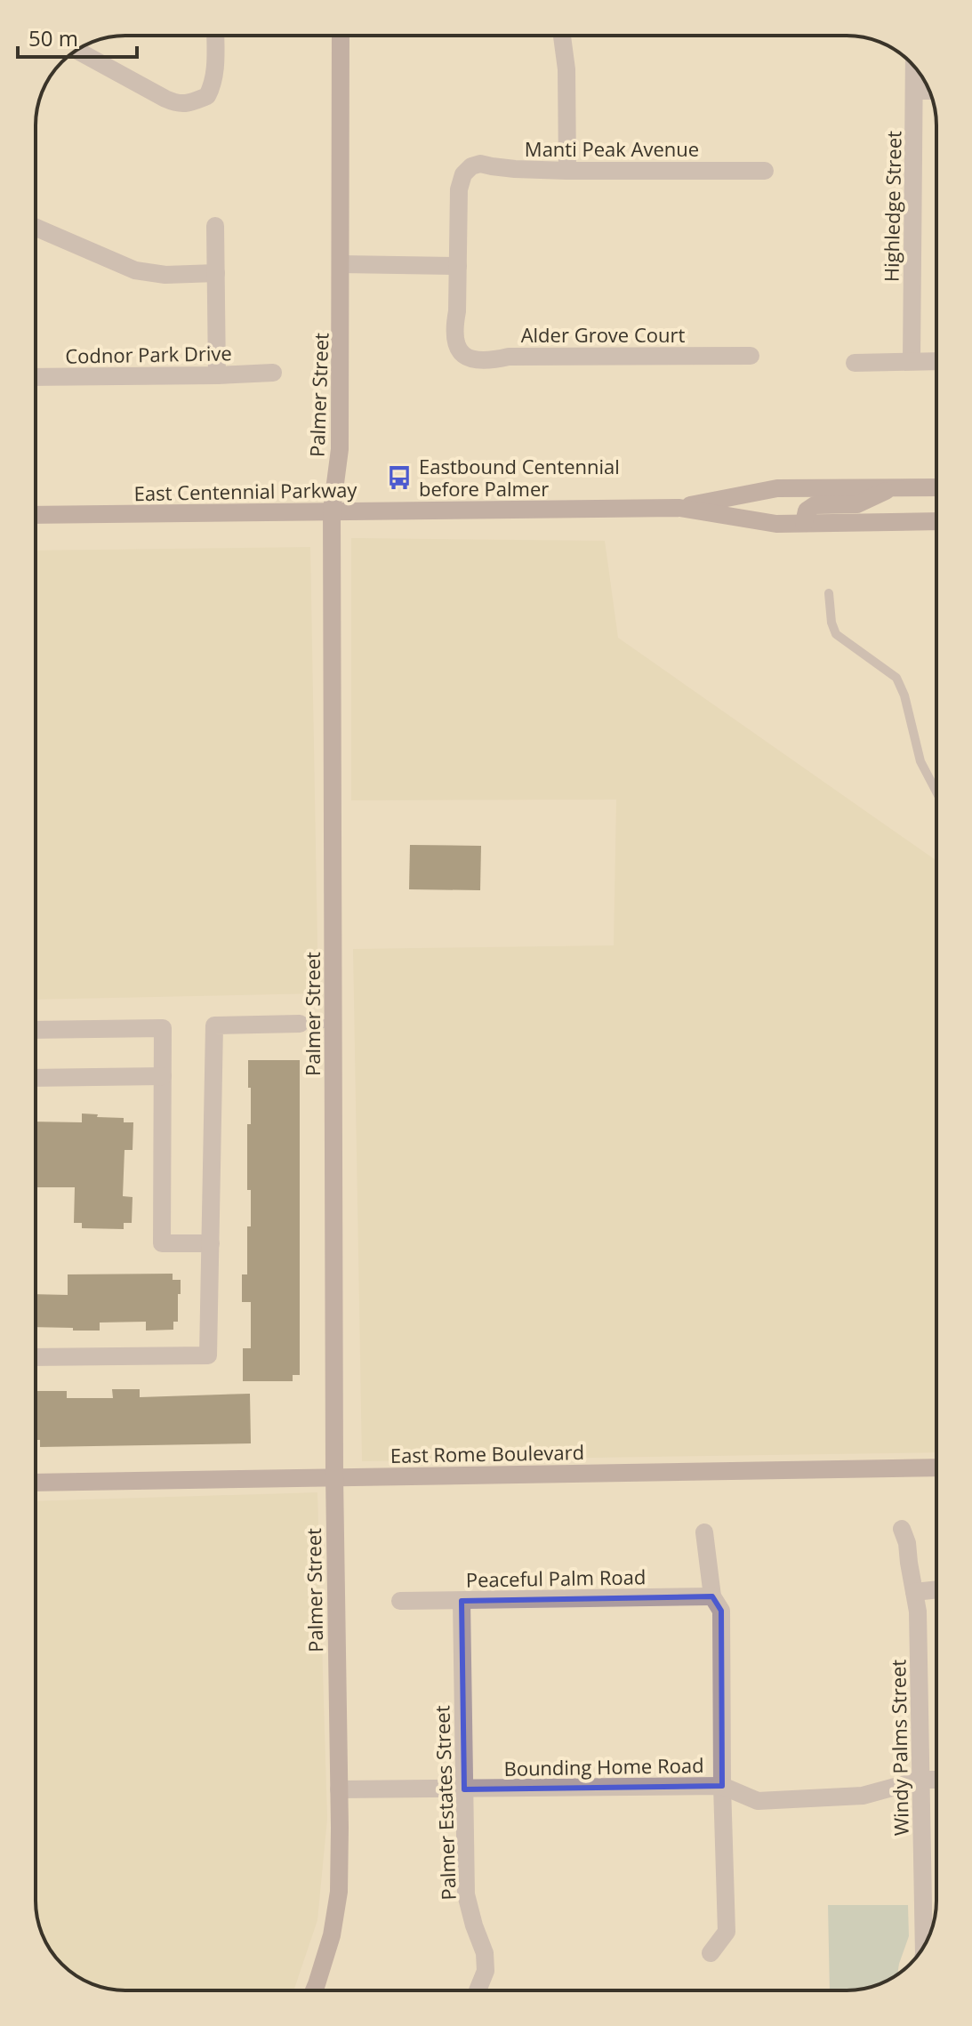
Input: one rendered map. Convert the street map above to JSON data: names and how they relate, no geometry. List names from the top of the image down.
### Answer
{
  "streets": {
    "street": [
      "Manti Peak Avenue",
      "Highledge Street",
      "Alder Grove Court",
      "Codnor Park Drive",
      "Palmer Street",
      "East Centennial Parkway",
      "East Rome Boulevard",
      "Peaceful Palm Road",
      "Windy Palms Street",
      "Bounding Home Road",
      "Palmer Estates Street"
    ]
  },
  "crossings": [
    ["Manti Peak Avenue", "Alder Grove Court"],
    ["Palmer Street", "East Centennial Parkway"],
    ["Palmer Street", "East Rome Boulevard"],
    ["Palmer Street", "Bounding Home Road"],
    ["Peaceful Palm Road", "Palmer Estates Street"],
    ["Windy Palms Street", "Bounding Home Road"],
    ["Bounding Home Road", "Palmer Estates Street"]
  ],
  "places": {
    "bus stop": ["Eastbound Centennial before Palmer"]
  },
  "scale_bar": "50 m"
}
